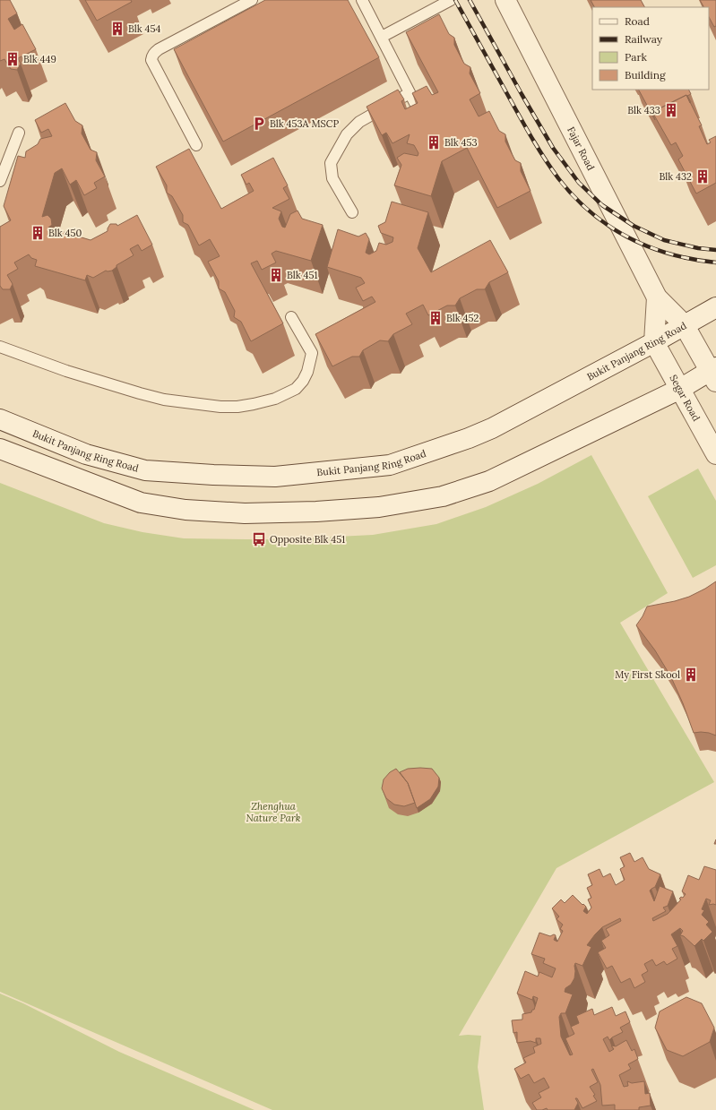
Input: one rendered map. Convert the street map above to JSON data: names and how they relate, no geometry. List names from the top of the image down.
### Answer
{
  "streets": {
    "main road": ["Fajar Road", "Bukit Panjang Ring Road", "Segar Road"]
  },
  "crossings": [
    ["Fajar Road", "Bukit Panjang Ring Road"],
    ["Bukit Panjang Ring Road", "Segar Road"]
  ],
  "parks": ["Zhenghua Nature Park"],
  "places": {
    "building": [
      "Blk 454",
      "Blk 449",
      "Blk 433",
      "Blk 453",
      "Blk 432",
      "Blk 450",
      "Blk 451",
      "Blk 452",
      "My First Skool"
    ],
    "parking": ["Blk 453A MSCP"],
    "bus stop": ["Opposite Blk 451"]
  },
  "legend": [
    "Road",
    "Railway",
    "Park",
    "Building"
  ]
}
